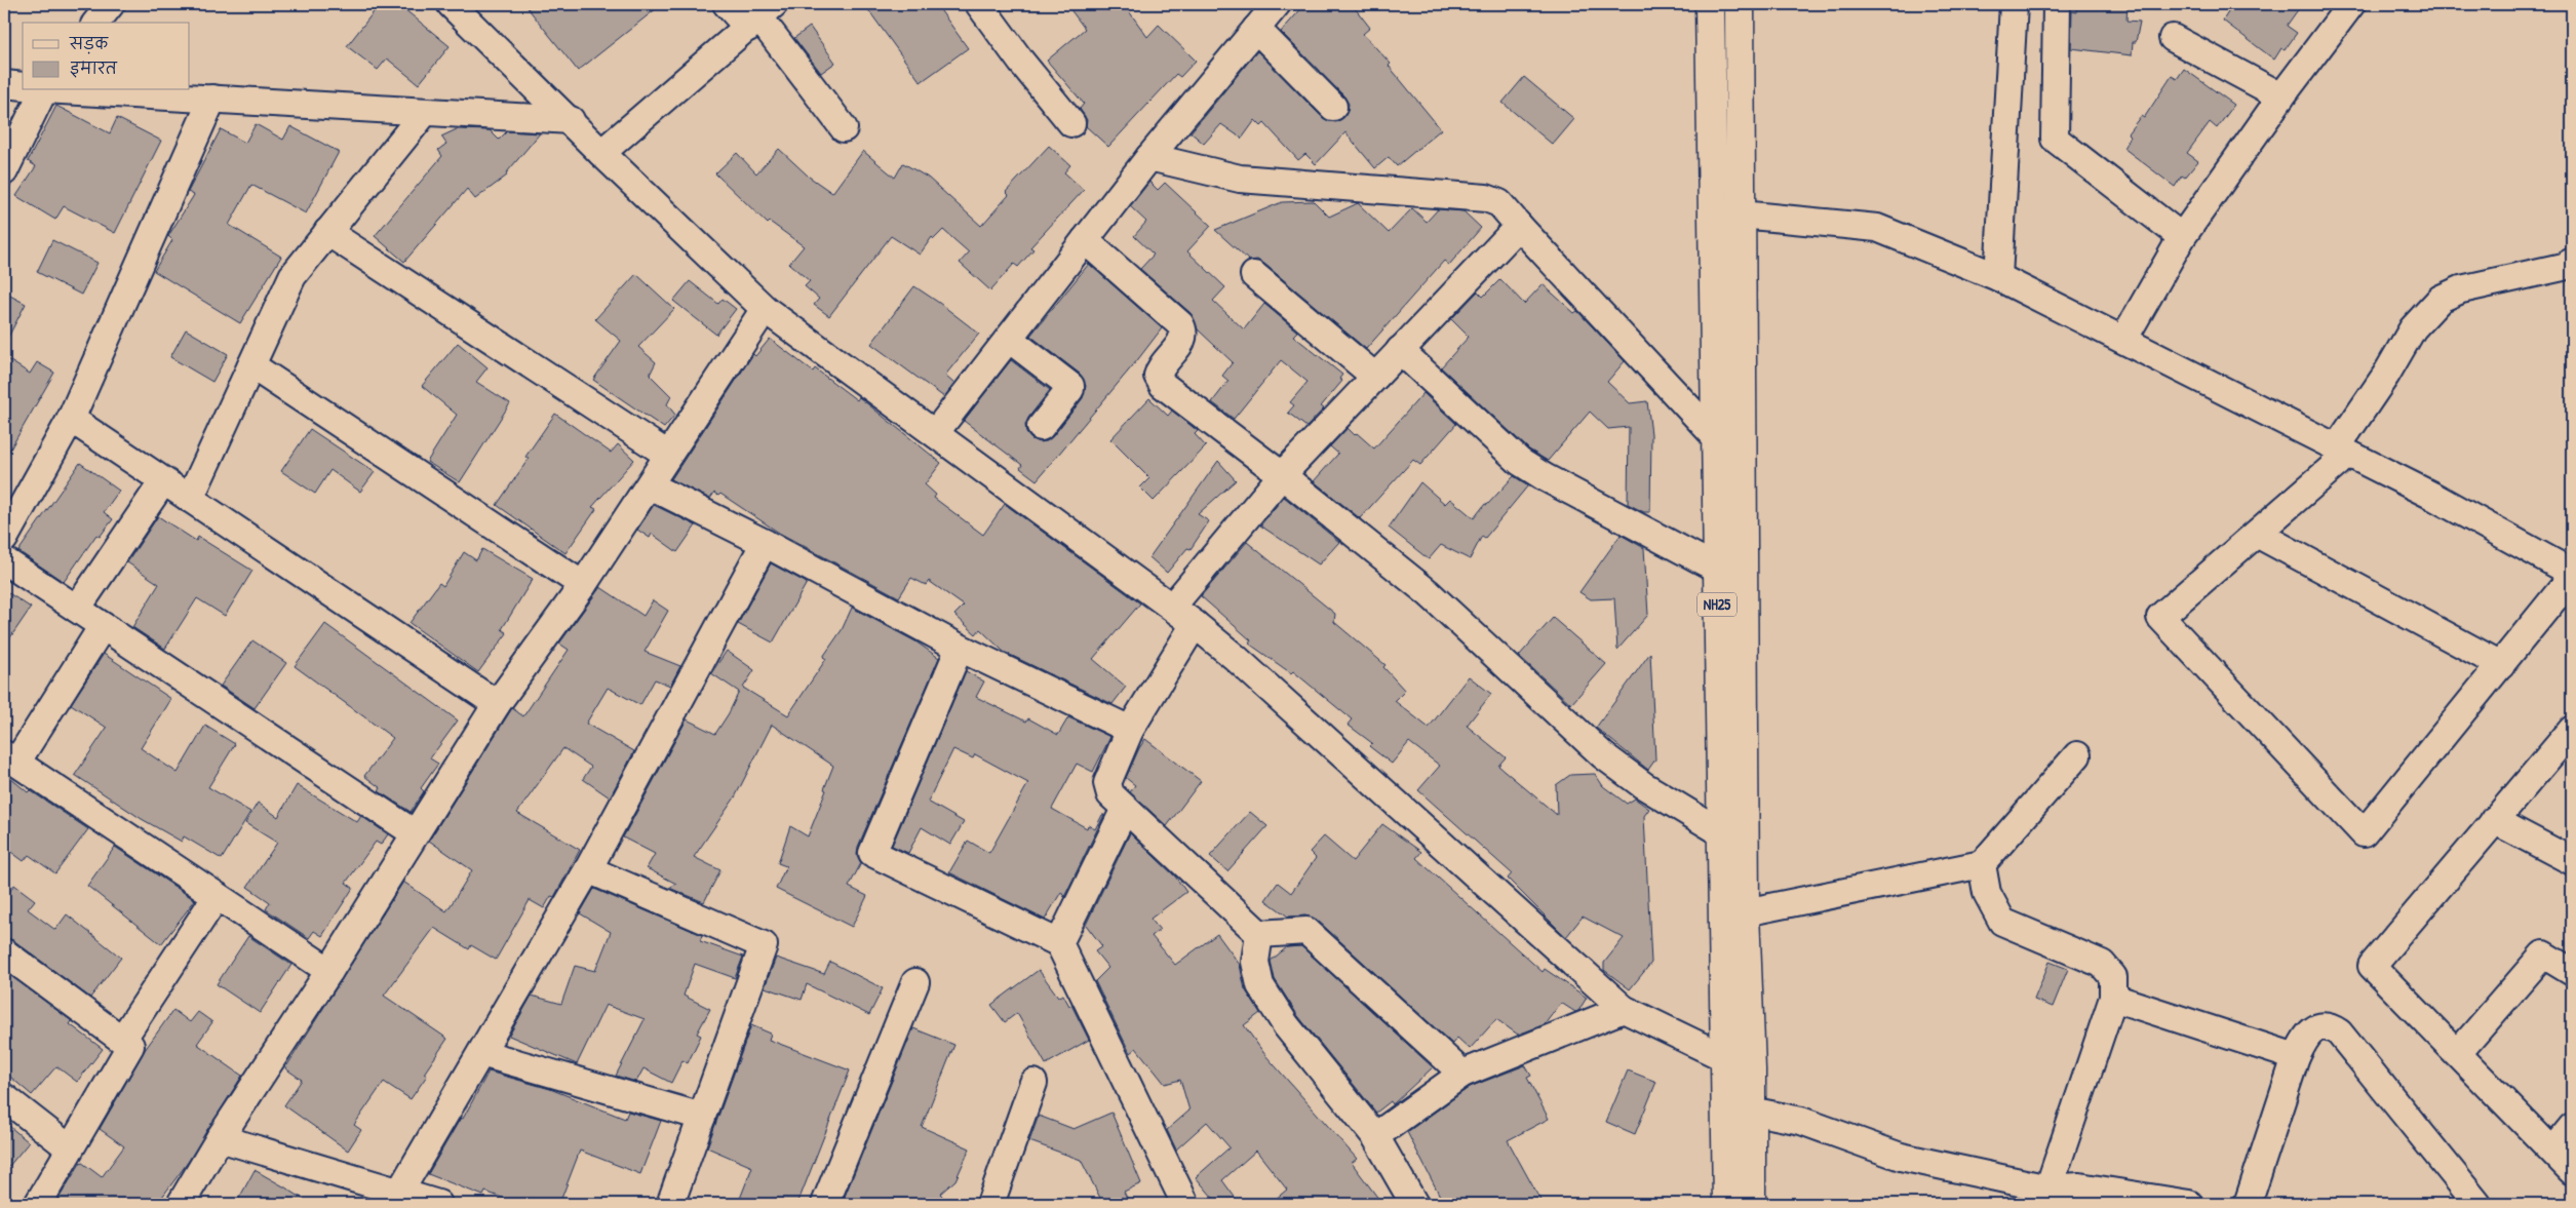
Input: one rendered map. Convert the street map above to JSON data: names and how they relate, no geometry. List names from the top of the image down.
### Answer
{
  "streets": {
    "main road": ["NH25"]
  },
  "legend": ["सड़क", "इमारत"]
}
